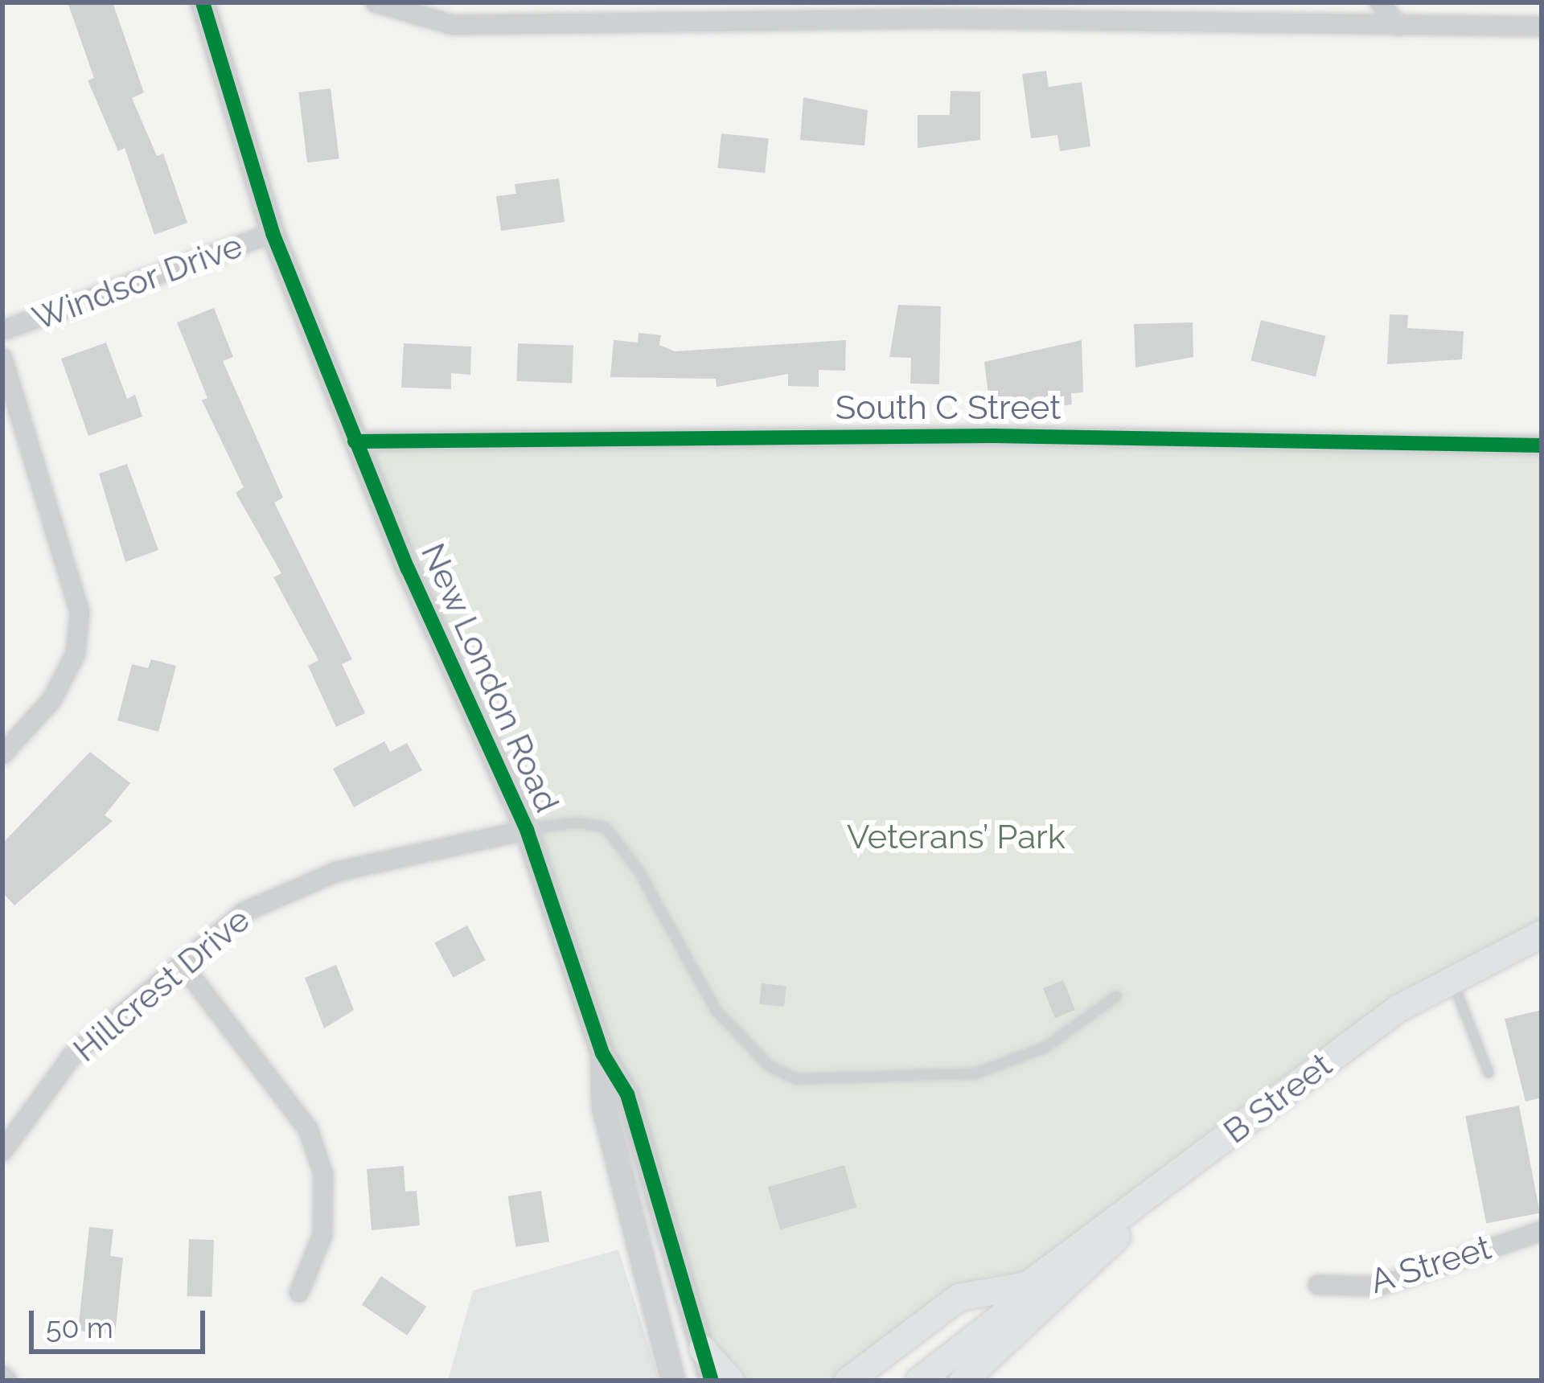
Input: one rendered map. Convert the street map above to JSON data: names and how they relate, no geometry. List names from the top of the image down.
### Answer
{
  "streets": {
    "main road": ["B Street"],
    "street": [
      "Windsor Drive",
      "South C Street",
      "New London Road",
      "Hillcrest Drive",
      "A Street"
    ]
  },
  "crossings": [
    ["Windsor Drive", "New London Road"],
    ["South C Street", "New London Road"],
    ["New London Road", "Hillcrest Drive"]
  ],
  "parks": ["Veterans’ Park"],
  "scale_bar": "50 m"
}
